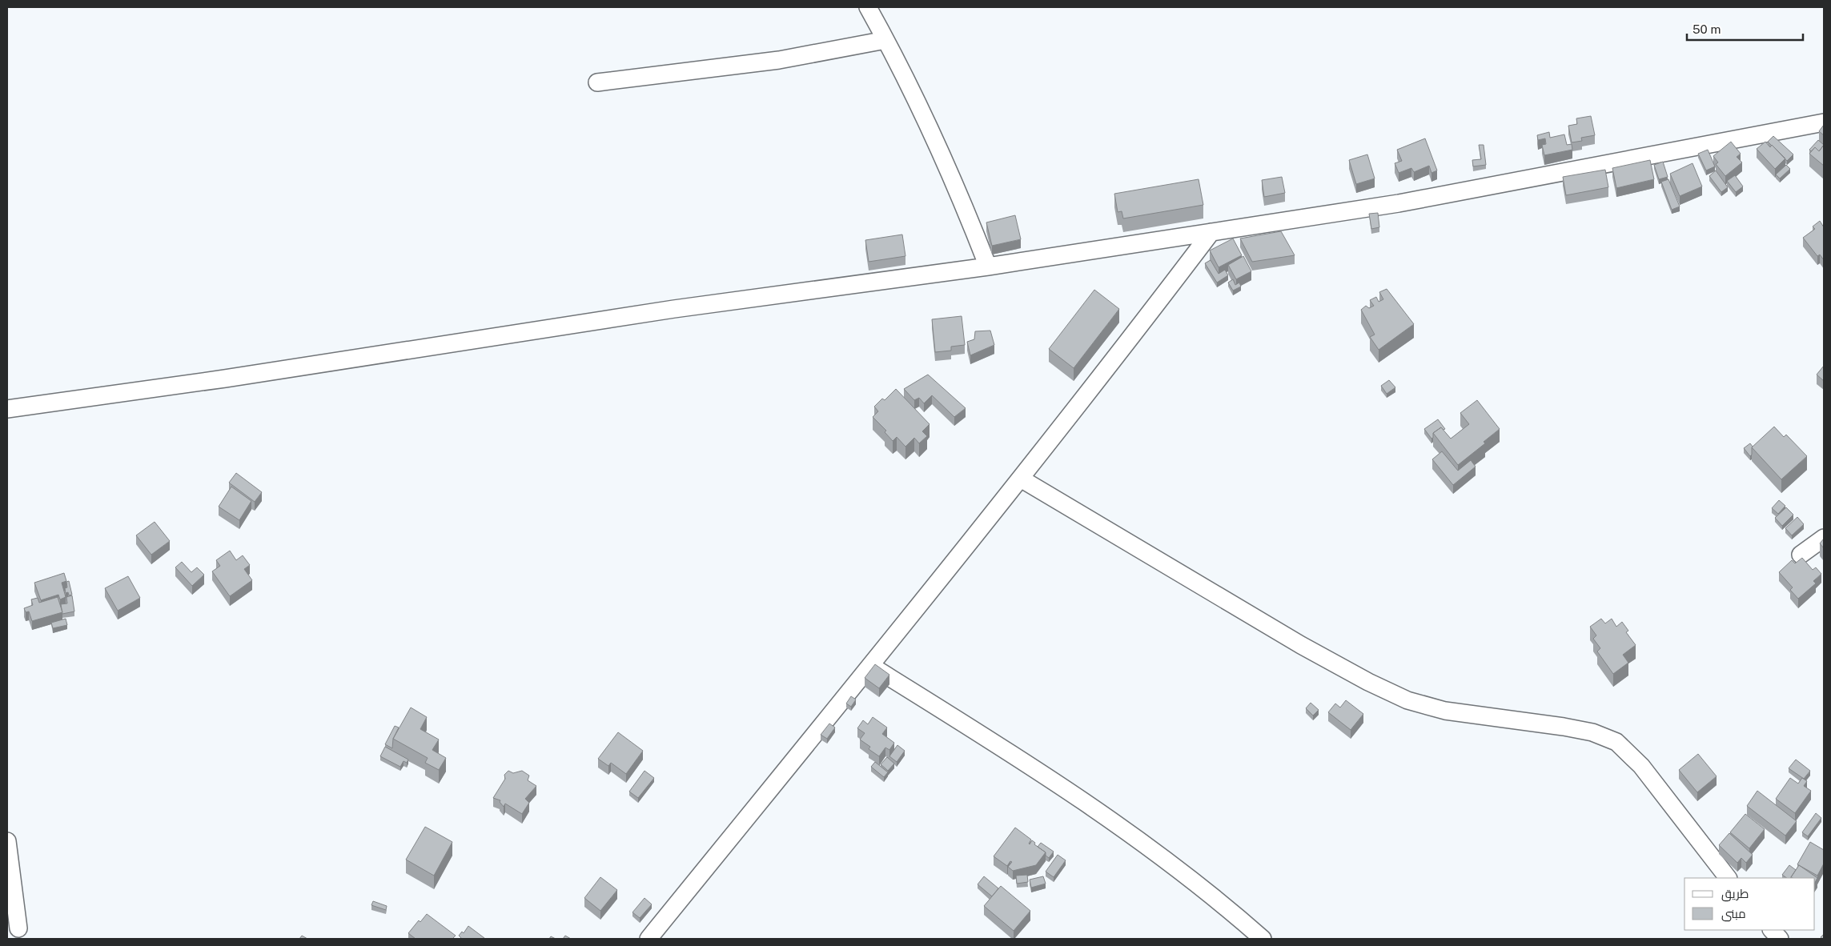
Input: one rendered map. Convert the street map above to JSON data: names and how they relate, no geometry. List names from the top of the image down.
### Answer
{
  "legend": ["طريق", "مبنى"],
  "scale_bar": "50 m"
}
